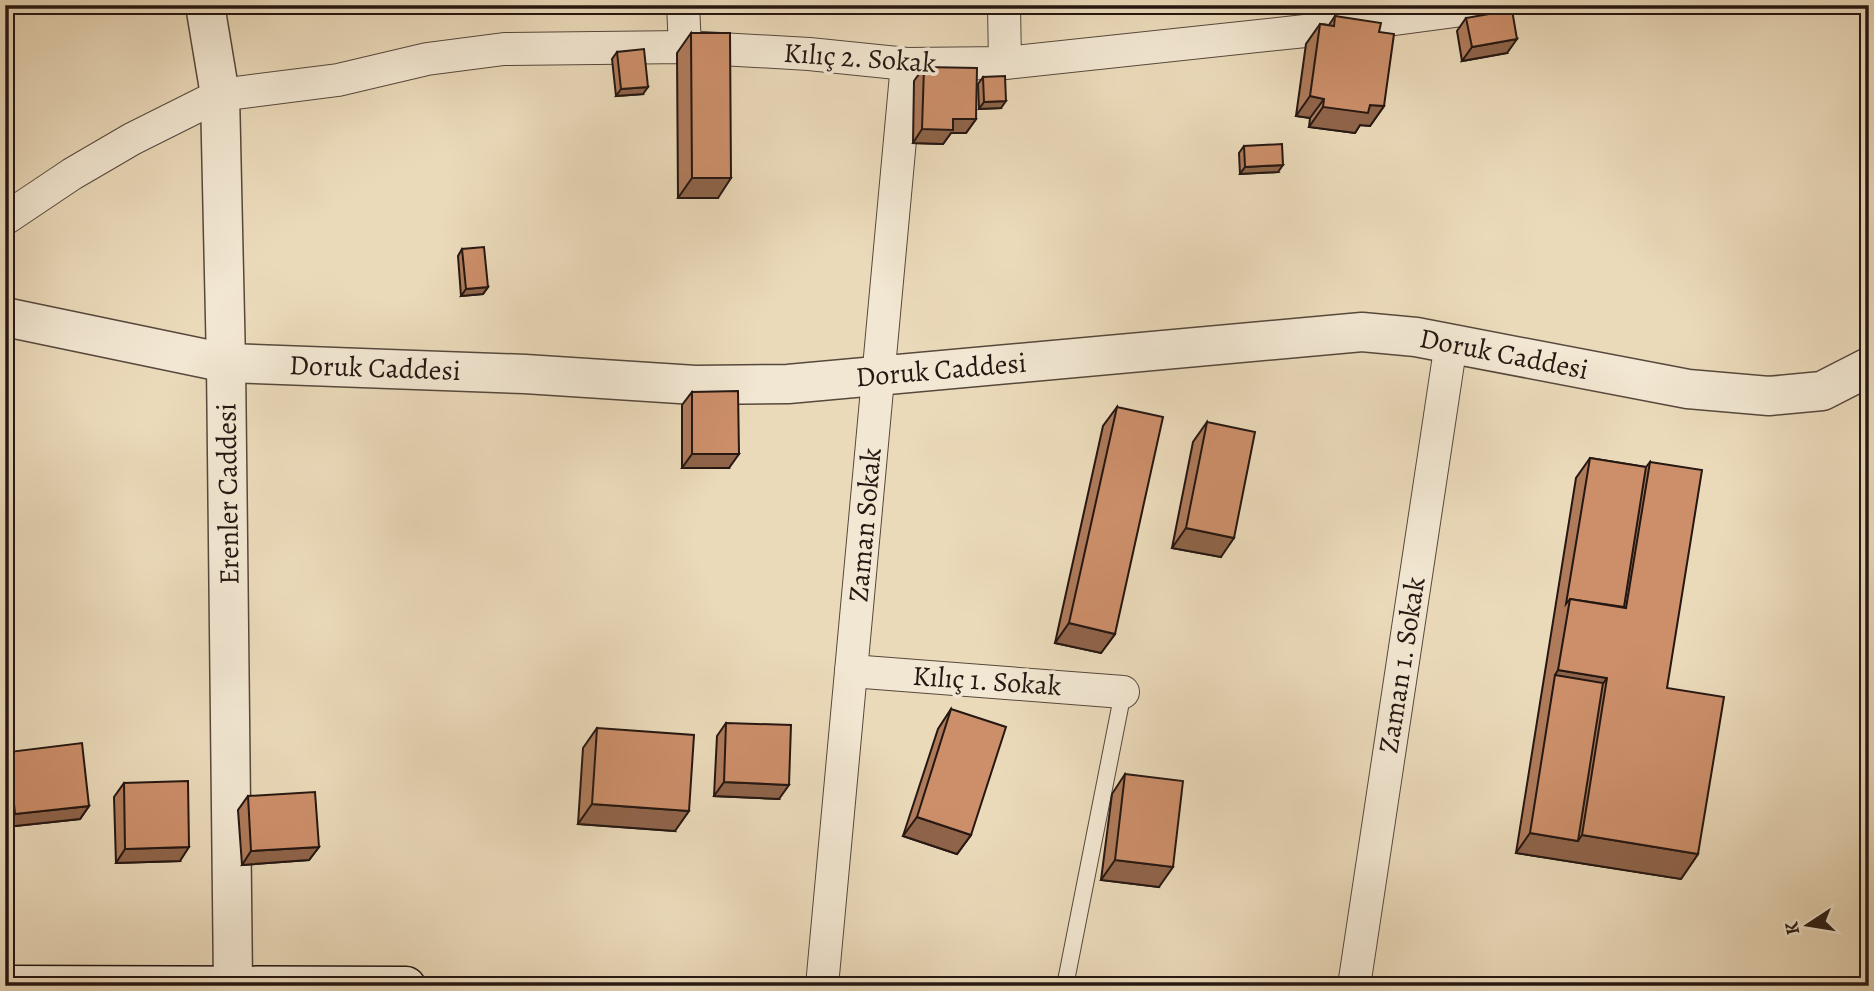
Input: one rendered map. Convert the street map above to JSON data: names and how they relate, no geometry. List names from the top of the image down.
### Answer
{
  "streets": {
    "street": [
      "Kılıç 2. Sokak",
      "Doruk Caddesi",
      "Erenler Caddesi",
      "Zaman Sokak",
      "Zaman 1. Sokak",
      "Kılıç 1. Sokak"
    ]
  },
  "crossings": [
    ["Kılıç 2. Sokak", "Erenler Caddesi"],
    ["Kılıç 2. Sokak", "Zaman Sokak"],
    ["Doruk Caddesi", "Erenler Caddesi"],
    ["Doruk Caddesi", "Zaman Sokak"],
    ["Doruk Caddesi", "Zaman 1. Sokak"],
    ["Zaman Sokak", "Kılıç 1. Sokak"]
  ],
  "north": "left"
}
